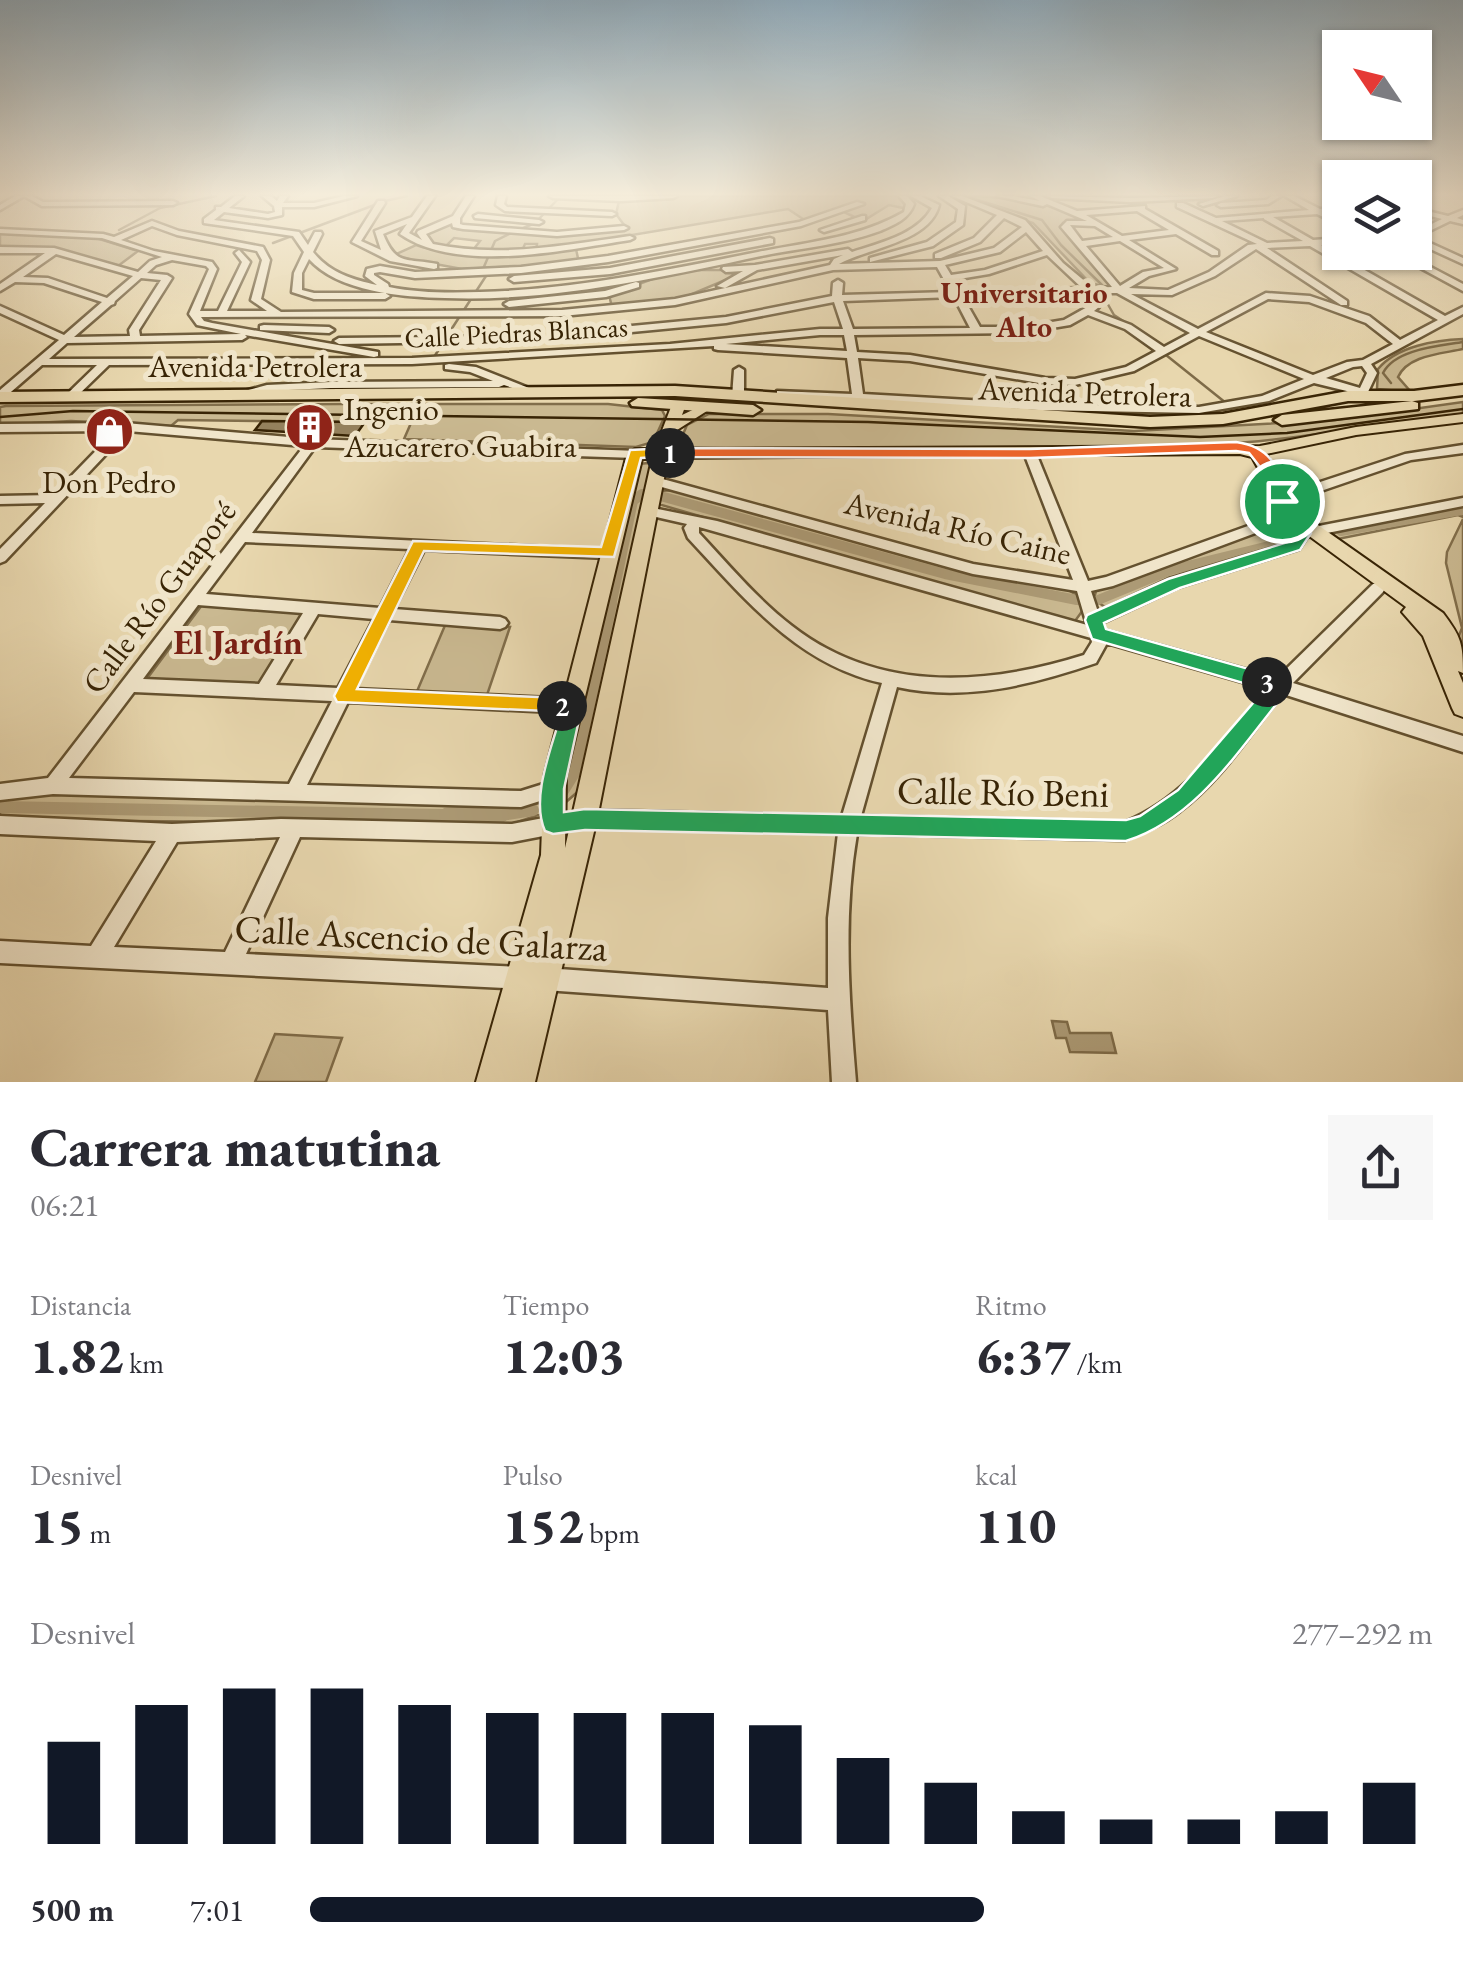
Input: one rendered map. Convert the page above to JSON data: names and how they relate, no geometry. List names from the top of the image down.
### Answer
{
  "streets": {
    "highway": ["Avenida Petrolera"],
    "street": [
      "Calle Piedras Blancas",
      "Avenida Río Caine",
      "Calle Río Guaporé",
      "Calle Río Beni",
      "Calle Ascencio de Galarza"
    ]
  },
  "crossings": [
    ["Avenida Río Caine", "Calle Río Beni"]
  ],
  "districts": ["Universitario Alto", "El Jardín"],
  "places": {
    "building": ["Ingenio Azucarero Guabira"],
    "shop": ["Don Pedro"]
  },
  "north": "top left",
  "page": {
    "pins": ["1", "3", "2"],
    "heading": ["Carrera matutina", "06:21"],
    "stats": [
      ["Distancia", "1.82 km"],
      ["Tiempo", "12:03"],
      ["Ritmo", "6:37 /km"],
      ["Desnivel", "15 m"],
      ["Pulso", "152 bpm"],
      ["kcal", "110"]
    ],
    "chart": ["Desnivel", "277–292 m"],
    "list": [
      {
        "name": "500 m",
        "note": "7:01"
      }
    ]
  }
}
